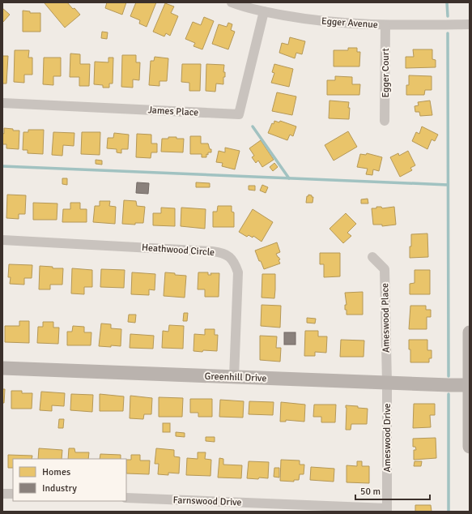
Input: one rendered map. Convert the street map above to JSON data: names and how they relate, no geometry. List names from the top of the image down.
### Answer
{
  "streets": {
    "street": [
      "Egger Avenue",
      "Egger Court",
      "James Place",
      "Heathwood Circle",
      "Ameswood Place",
      "Greenhill Drive",
      "Ameswood Drive",
      "Farnswood Drive"
    ]
  },
  "crossings": [
    ["Egger Avenue", "Egger Court"],
    ["Egger Avenue", "James Place"],
    ["Heathwood Circle", "Greenhill Drive"],
    ["Ameswood Place", "Greenhill Drive"],
    ["Ameswood Place", "Ameswood Drive"],
    ["Greenhill Drive", "Ameswood Drive"],
    ["Ameswood Drive", "Farnswood Drive"]
  ],
  "legend": ["Homes", "Industry"],
  "scale_bar": "50 m"
}
